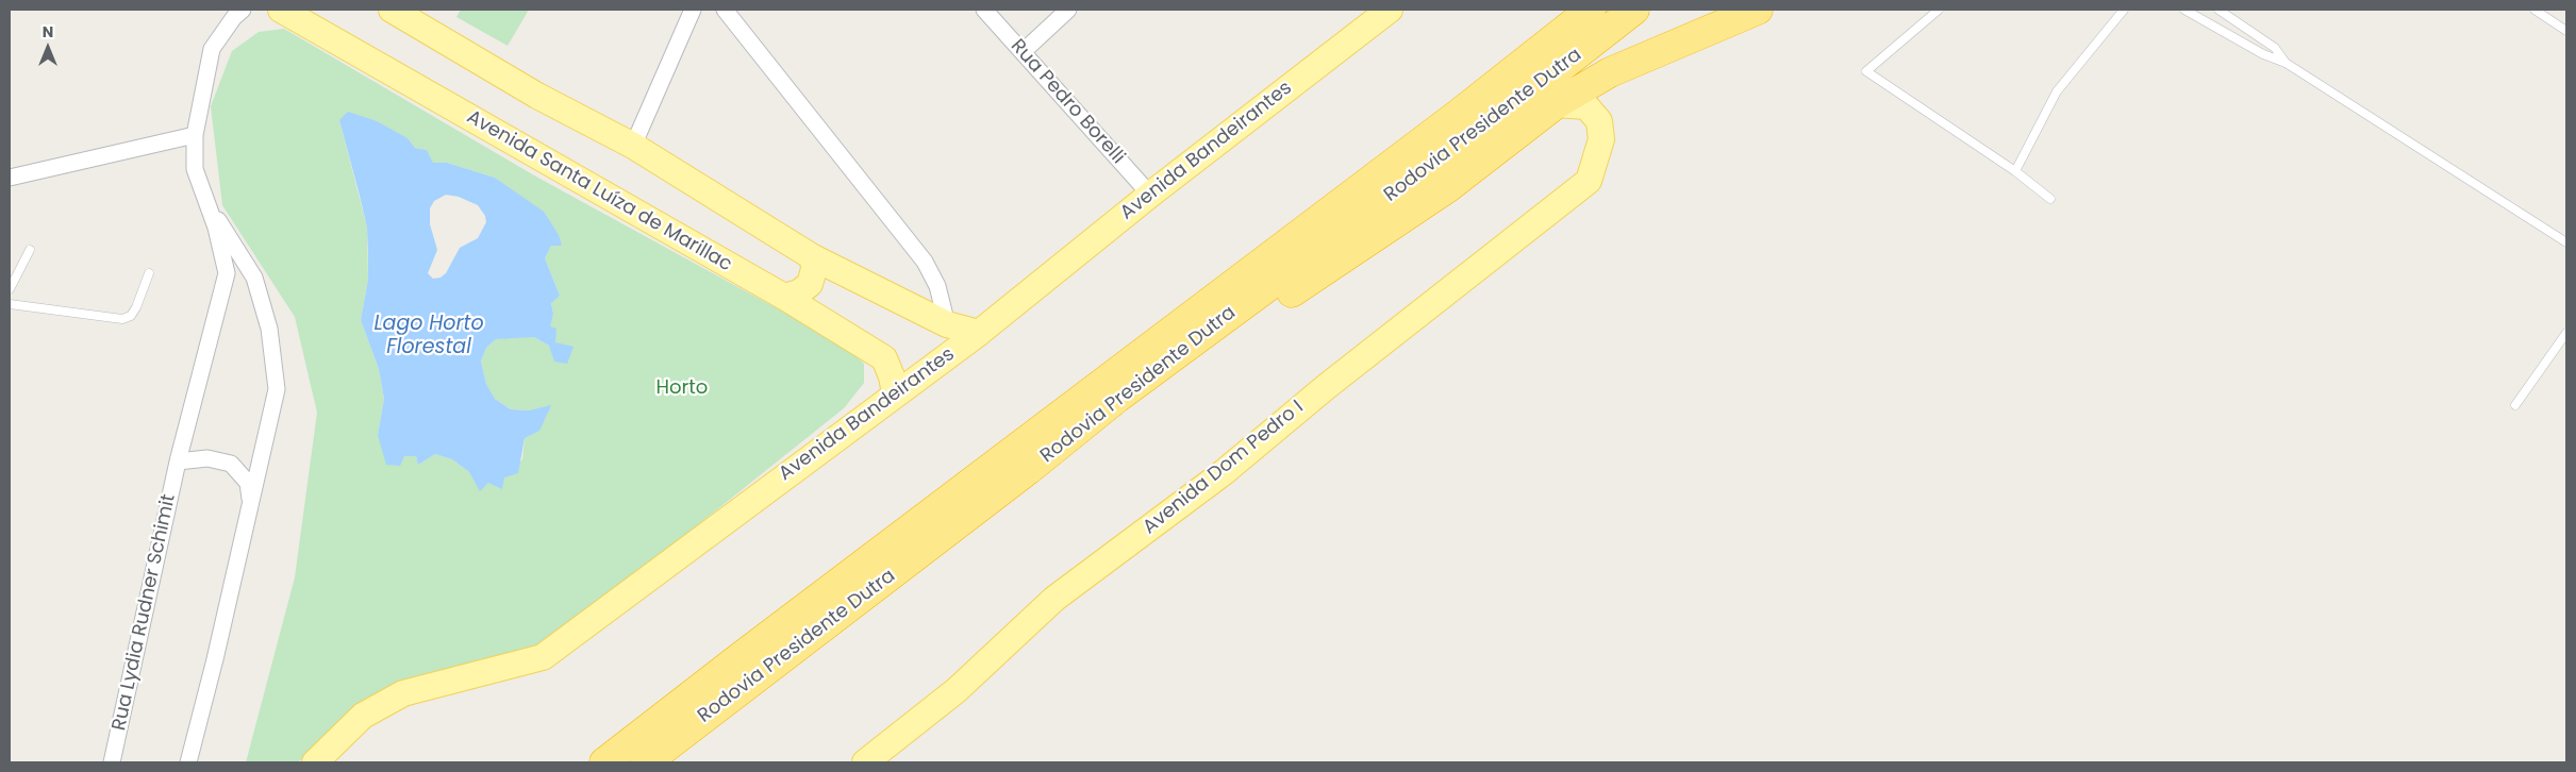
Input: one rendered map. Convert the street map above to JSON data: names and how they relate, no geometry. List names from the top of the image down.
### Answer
{
  "streets": {
    "highway": ["Rodovia Presidente Dutra"],
    "main road": ["Avenida Bandeirantes", "Avenida Santa Luíza de Marillac", "Avenida Dom Pedro I"],
    "street": ["Rua Pedro Borelli", "Rua Lydia Rudner Schimit"]
  },
  "crossings": [
    ["Rua Pedro Borelli", "Avenida Bandeirantes"],
    ["Avenida Bandeirantes", "Avenida Santa Luíza de Marillac"]
  ],
  "water": ["Lago Horto Florestal"],
  "parks": ["Horto"],
  "north": "top"
}
